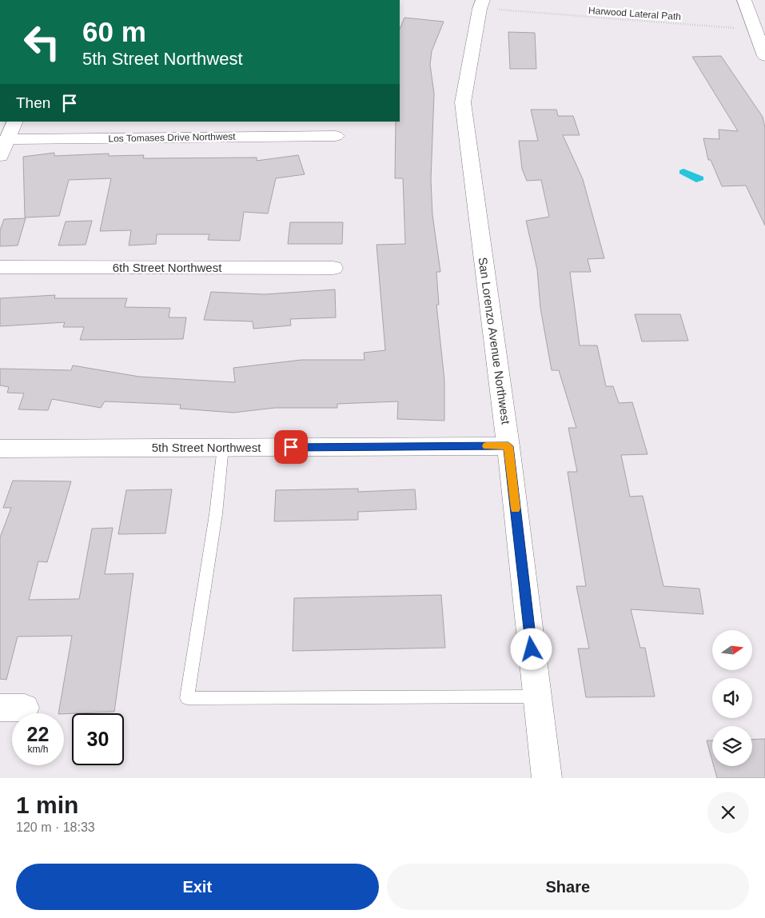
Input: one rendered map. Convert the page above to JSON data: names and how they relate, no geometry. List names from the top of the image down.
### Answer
{
  "streets": {
    "street": [
      "Los Tomases Drive Northwest",
      "6th Street Northwest",
      "San Lorenzo Avenue Northwest",
      "5th Street Northwest"
    ],
    "path": ["Harwood Lateral Path"]
  },
  "crossings": [
    ["Harwood Lateral Path", "San Lorenzo Avenue Northwest"],
    ["San Lorenzo Avenue Northwest", "5th Street Northwest"]
  ],
  "north": "right",
  "page": {
    "turn": ["60 m", "5th Street Northwest"],
    "then": "Then",
    "speed": "22 km/h",
    "limit": "30",
    "heading": ["1 min", "120 m · 18:33"],
    "buttons": ["Exit", "Share"]
  }
}
